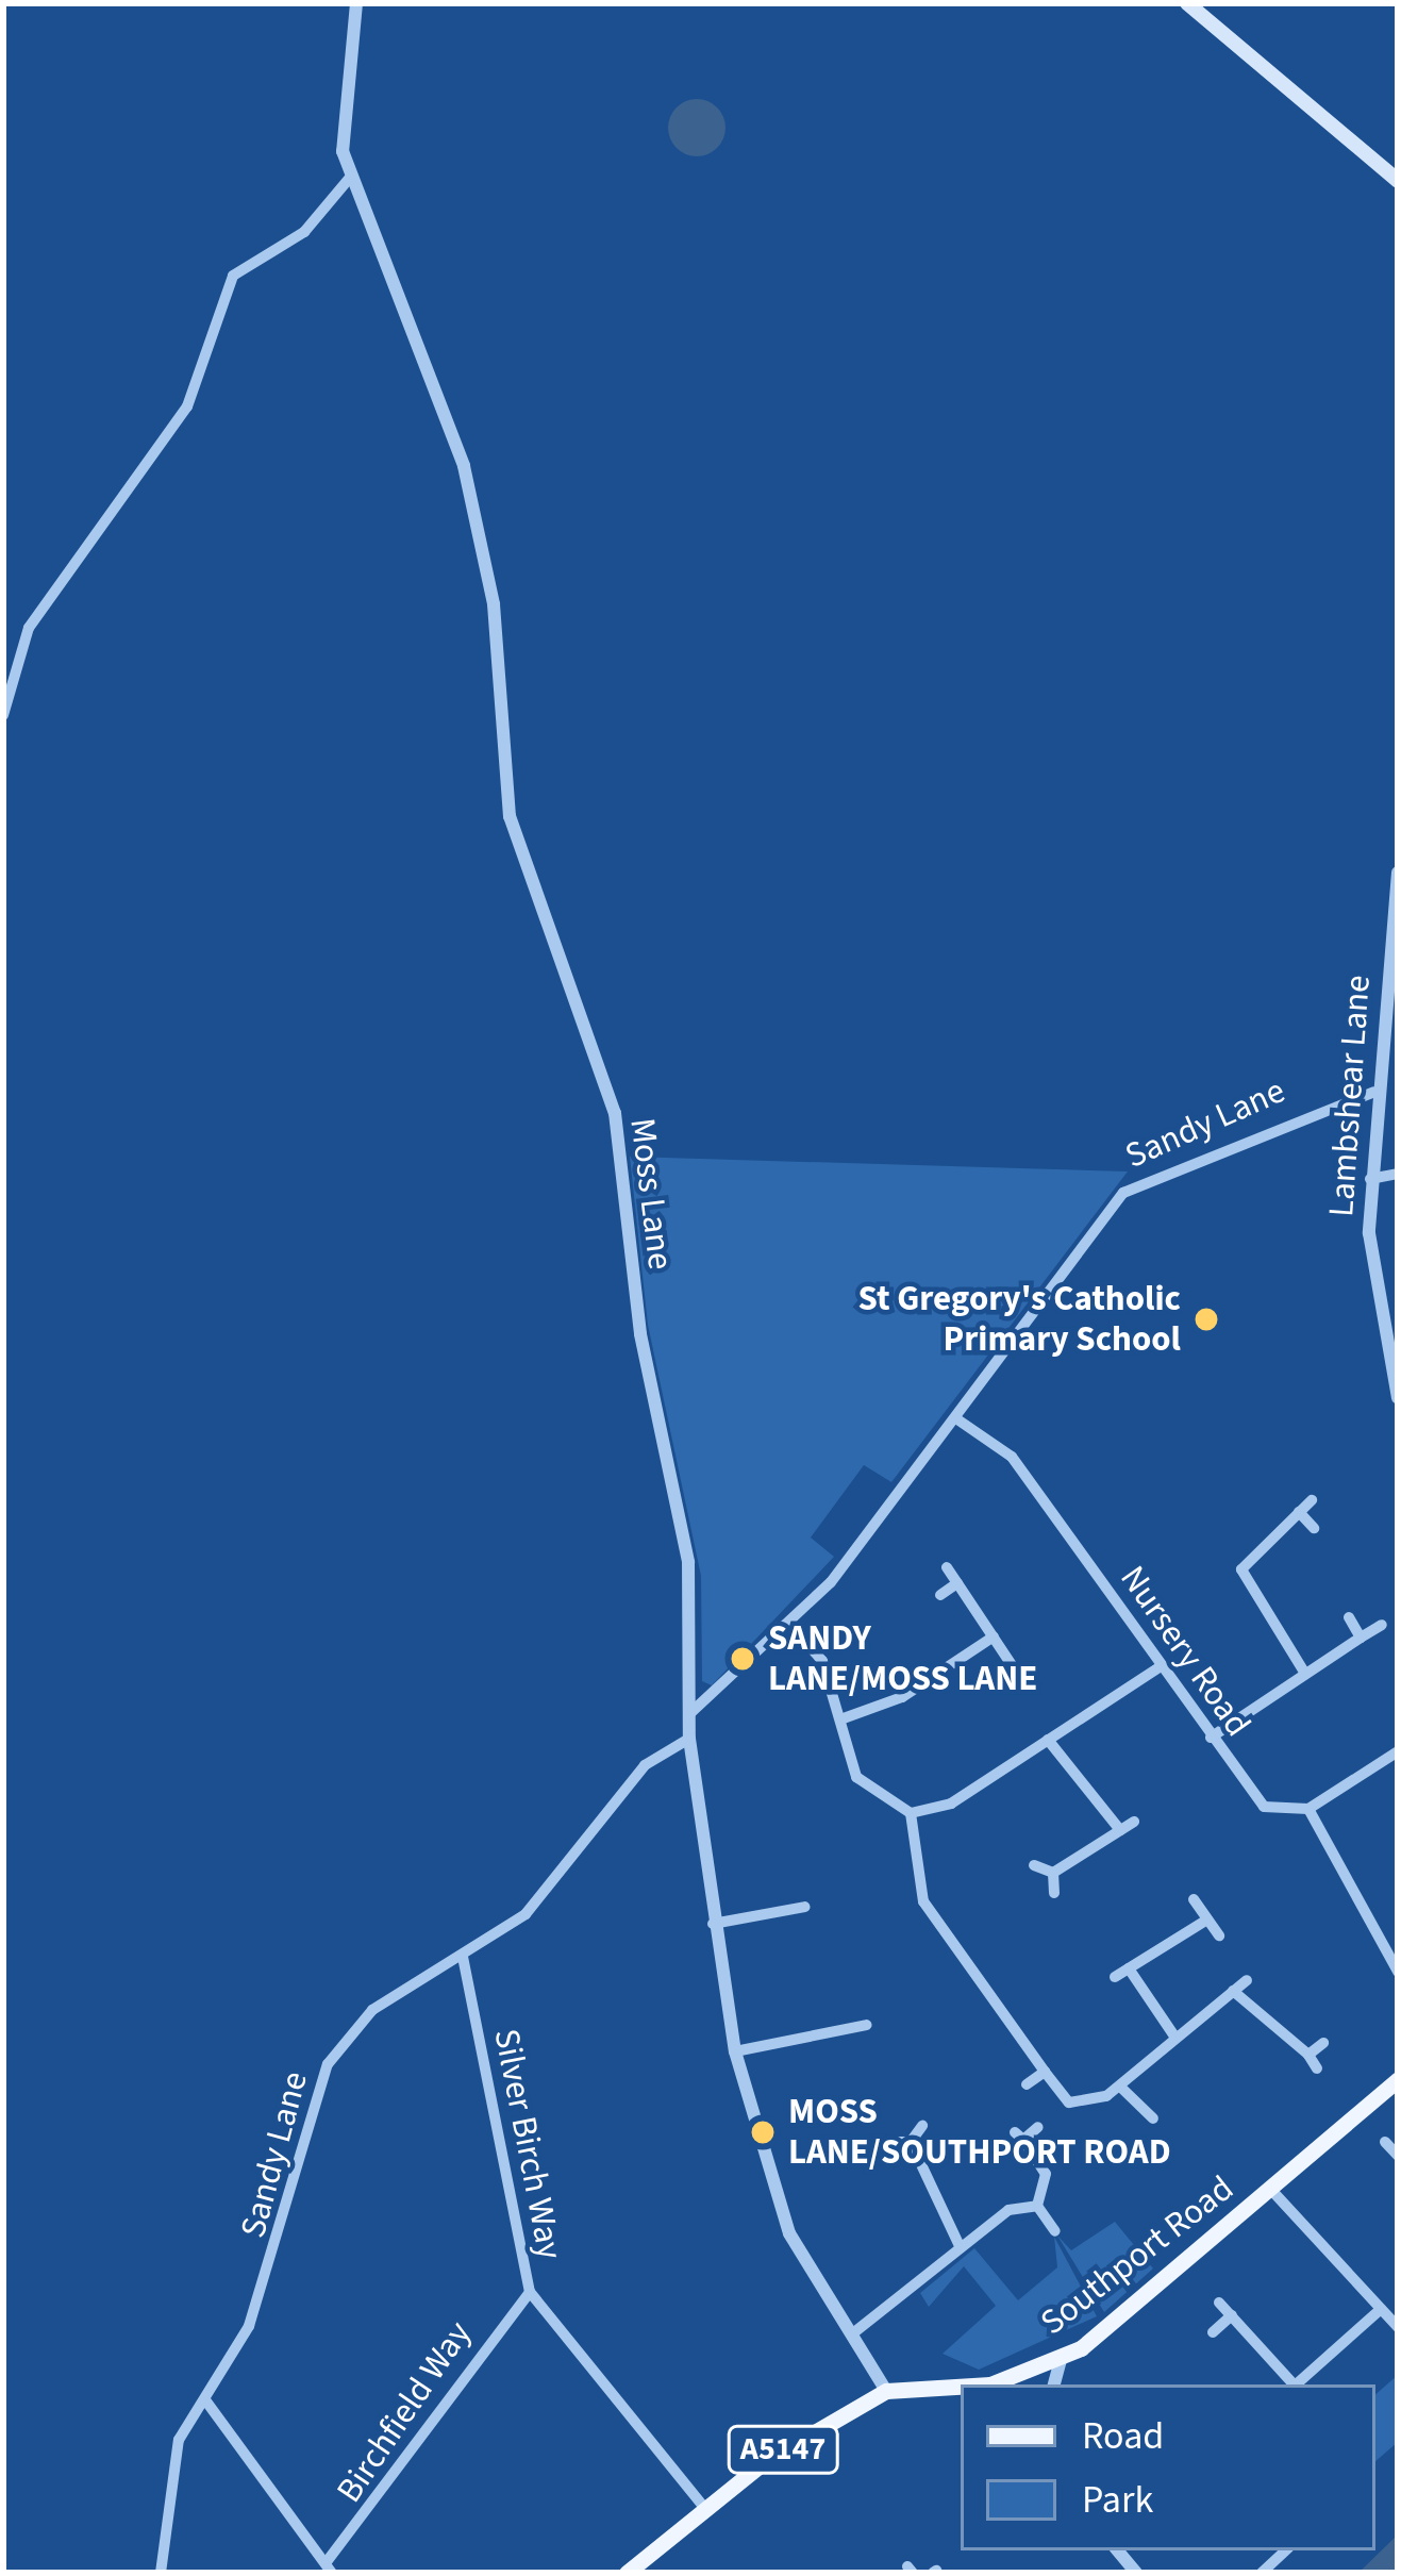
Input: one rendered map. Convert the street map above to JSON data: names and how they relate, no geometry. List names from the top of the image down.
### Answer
{
  "streets": {
    "main road": ["Southport Road", "A5147"],
    "street": [
      "Lambshear Lane",
      "Sandy Lane",
      "Moss Lane",
      "Nursery Road",
      "Silver Birch Way",
      "Birchfield Way"
    ]
  },
  "crossings": [
    ["Lambshear Lane", "Sandy Lane"],
    ["Sandy Lane", "Moss Lane"],
    ["Sandy Lane", "Nursery Road"],
    ["Sandy Lane", "Silver Birch Way"],
    ["Moss Lane", "Southport Road"],
    ["Moss Lane", "A5147"],
    ["Silver Birch Way", "Birchfield Way"],
    ["Silver Birch Way", "A5147"],
    ["Southport Road", "A5147"]
  ],
  "places": ["St Gregory's Catholic Primary School", "SANDY LANE/MOSS LANE", "MOSS LANE/SOUTHPORT ROAD"],
  "legend": ["Road", "Park"]
}
